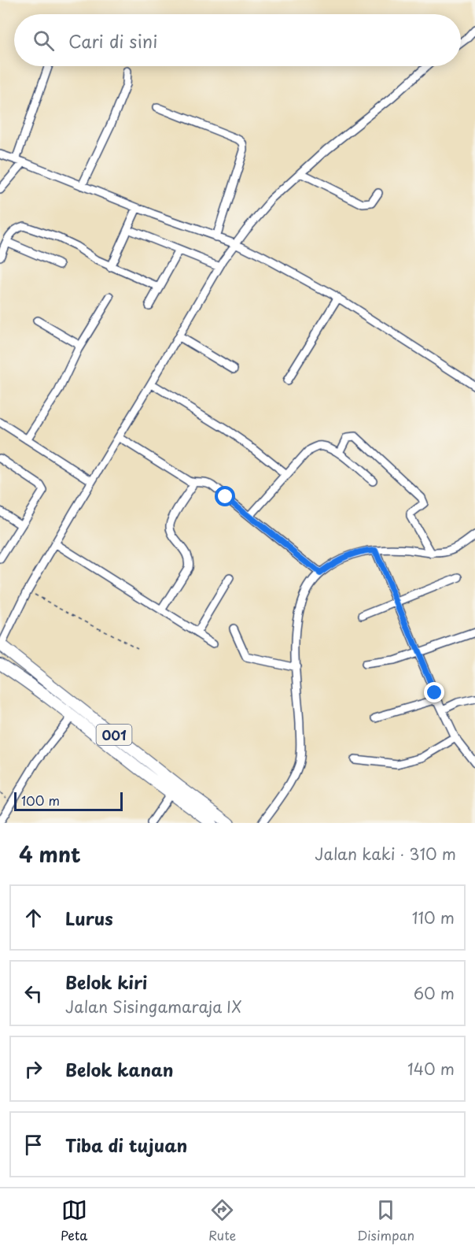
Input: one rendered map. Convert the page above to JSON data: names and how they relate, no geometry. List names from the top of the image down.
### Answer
{
  "streets": {
    "highway": ["001"]
  },
  "scale_bar": "100 m",
  "page": {
    "search": "Cari di sini",
    "scale": "100 m",
    "heading": ["4 mnt", "Jalan kaki · 310 m"],
    "list": [
      ["Lurus", "110 m"],
      ["Belok kiri", "Jalan Sisingamaraja IX", "60 m"],
      ["Belok kanan", "140 m"],
      "Tiba di tujuan"
    ],
    "nav": ["Peta", "Rute", "Disimpan"]
  }
}
